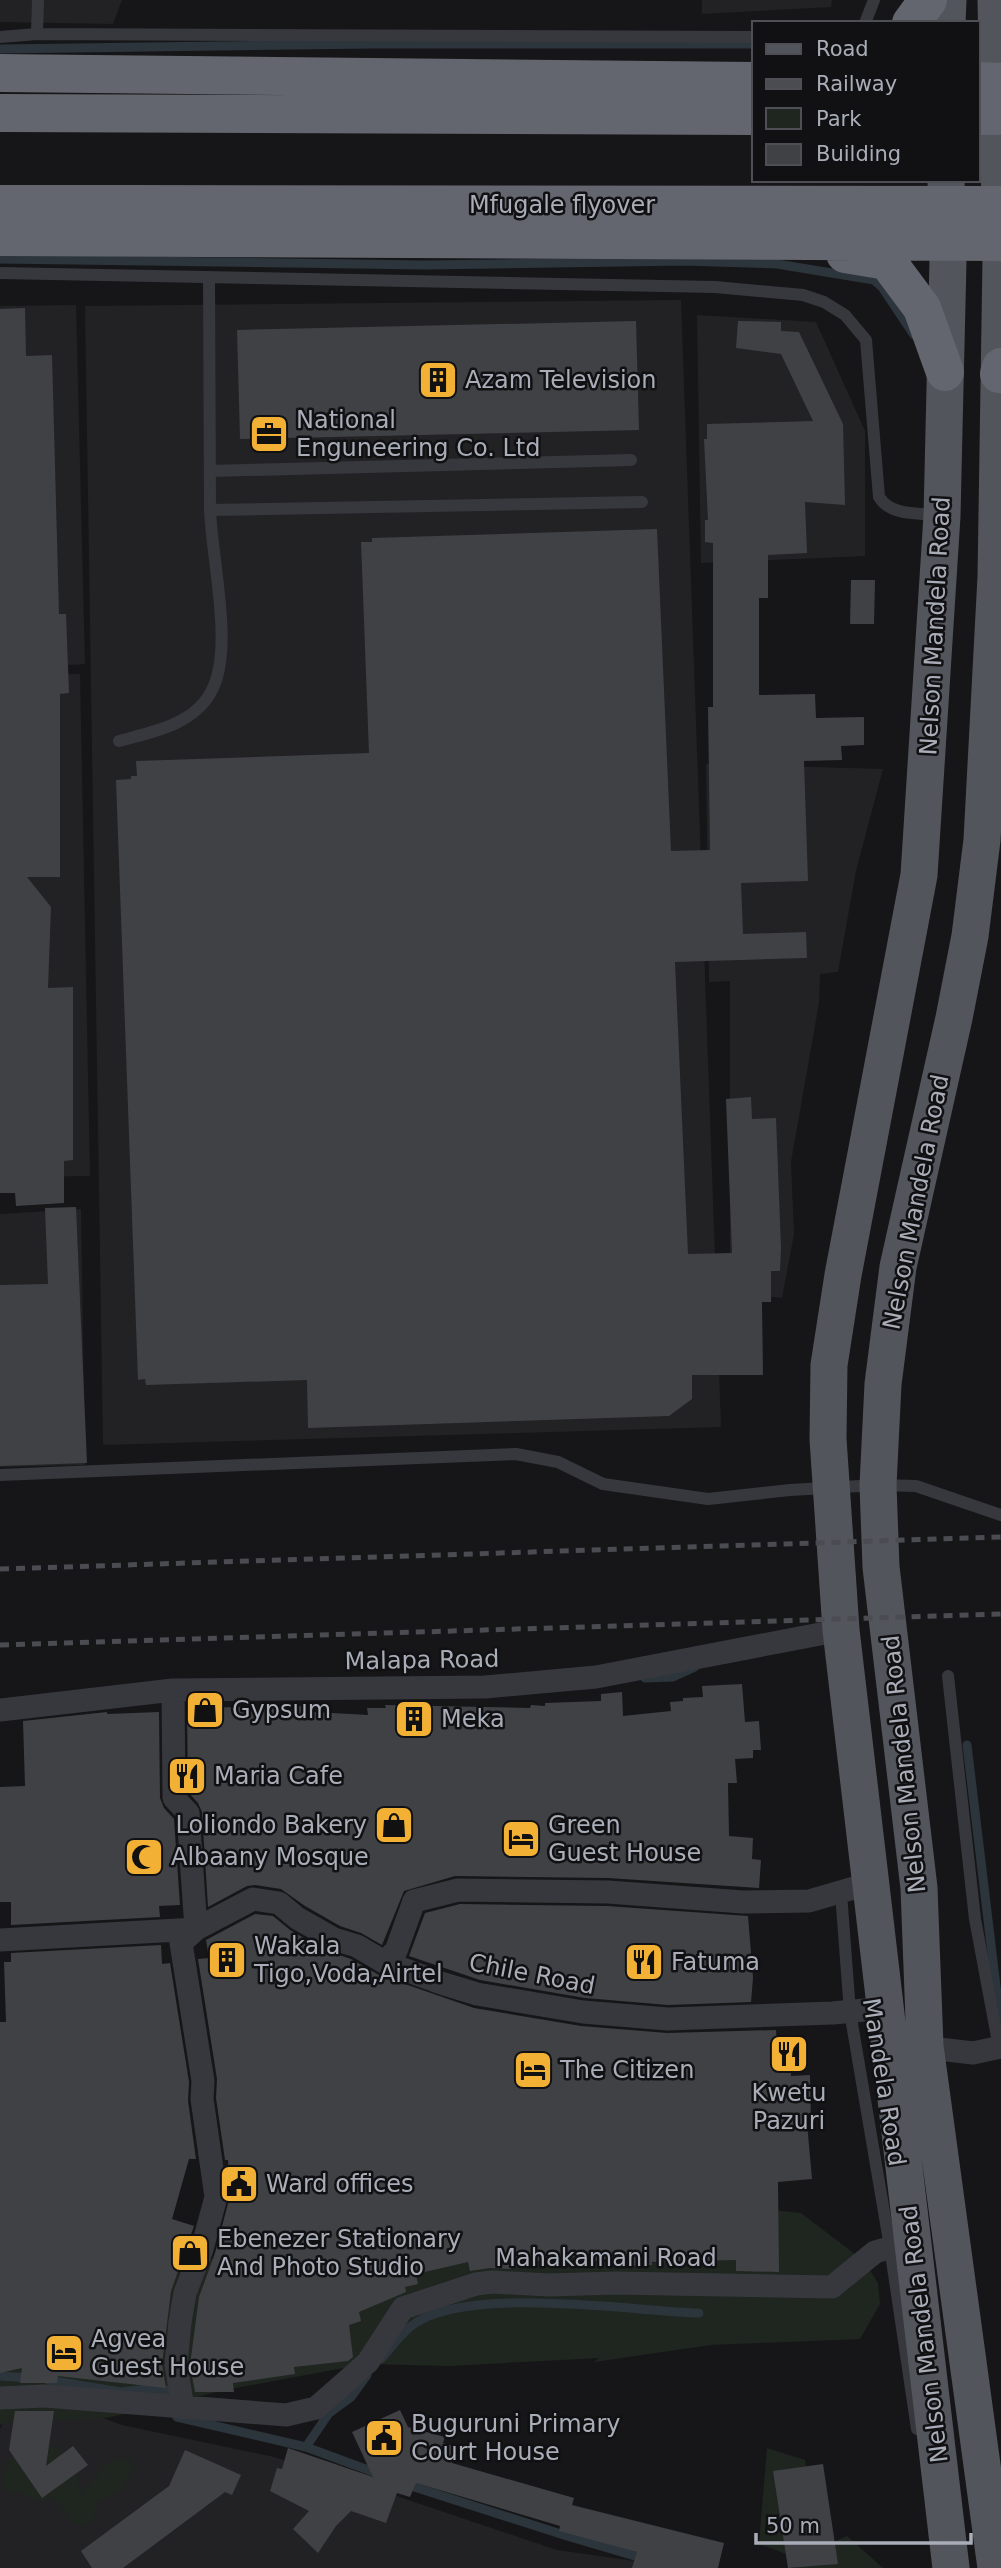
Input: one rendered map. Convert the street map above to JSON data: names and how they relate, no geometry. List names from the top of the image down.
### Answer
{
  "streets": {
    "highway": ["Mfugale flyover"],
    "main road": ["Nelson Mandela Road"],
    "street": ["Malapa Road", "Chile Road", "Mahakamani Road"],
    "lane": ["Mandela Road"]
  },
  "crossings": [
    ["Nelson Mandela Road", "Malapa Road"],
    ["Nelson Mandela Road", "Chile Road"],
    ["Nelson Mandela Road", "Mandela Road"],
    ["Nelson Mandela Road", "Mahakamani Road"],
    ["Chile Road", "Mandela Road"],
    ["Mandela Road", "Mahakamani Road"]
  ],
  "places": {
    "building": ["Azam Television", "Meka", "Wakala Tigo,Voda,Airtel"],
    "office": ["National Enguneering Co. Ltd"],
    "shop": ["Gypsum", "Loliondo Bakery", "Ebenezer Stationary And Photo Studio"],
    "restaurant": ["Maria Cafe", "Fatuma", "Kwetu Pazuri"],
    "hotel": ["Green Guest House", "The Citizen", "Agvea Guest House"],
    "mosque": ["Albaany Mosque"],
    "public building": ["Ward offices", "Buguruni Primary Court House"]
  },
  "legend": [
    "Road",
    "Railway",
    "Park",
    "Building"
  ],
  "scale_bar": "50 m"
}
